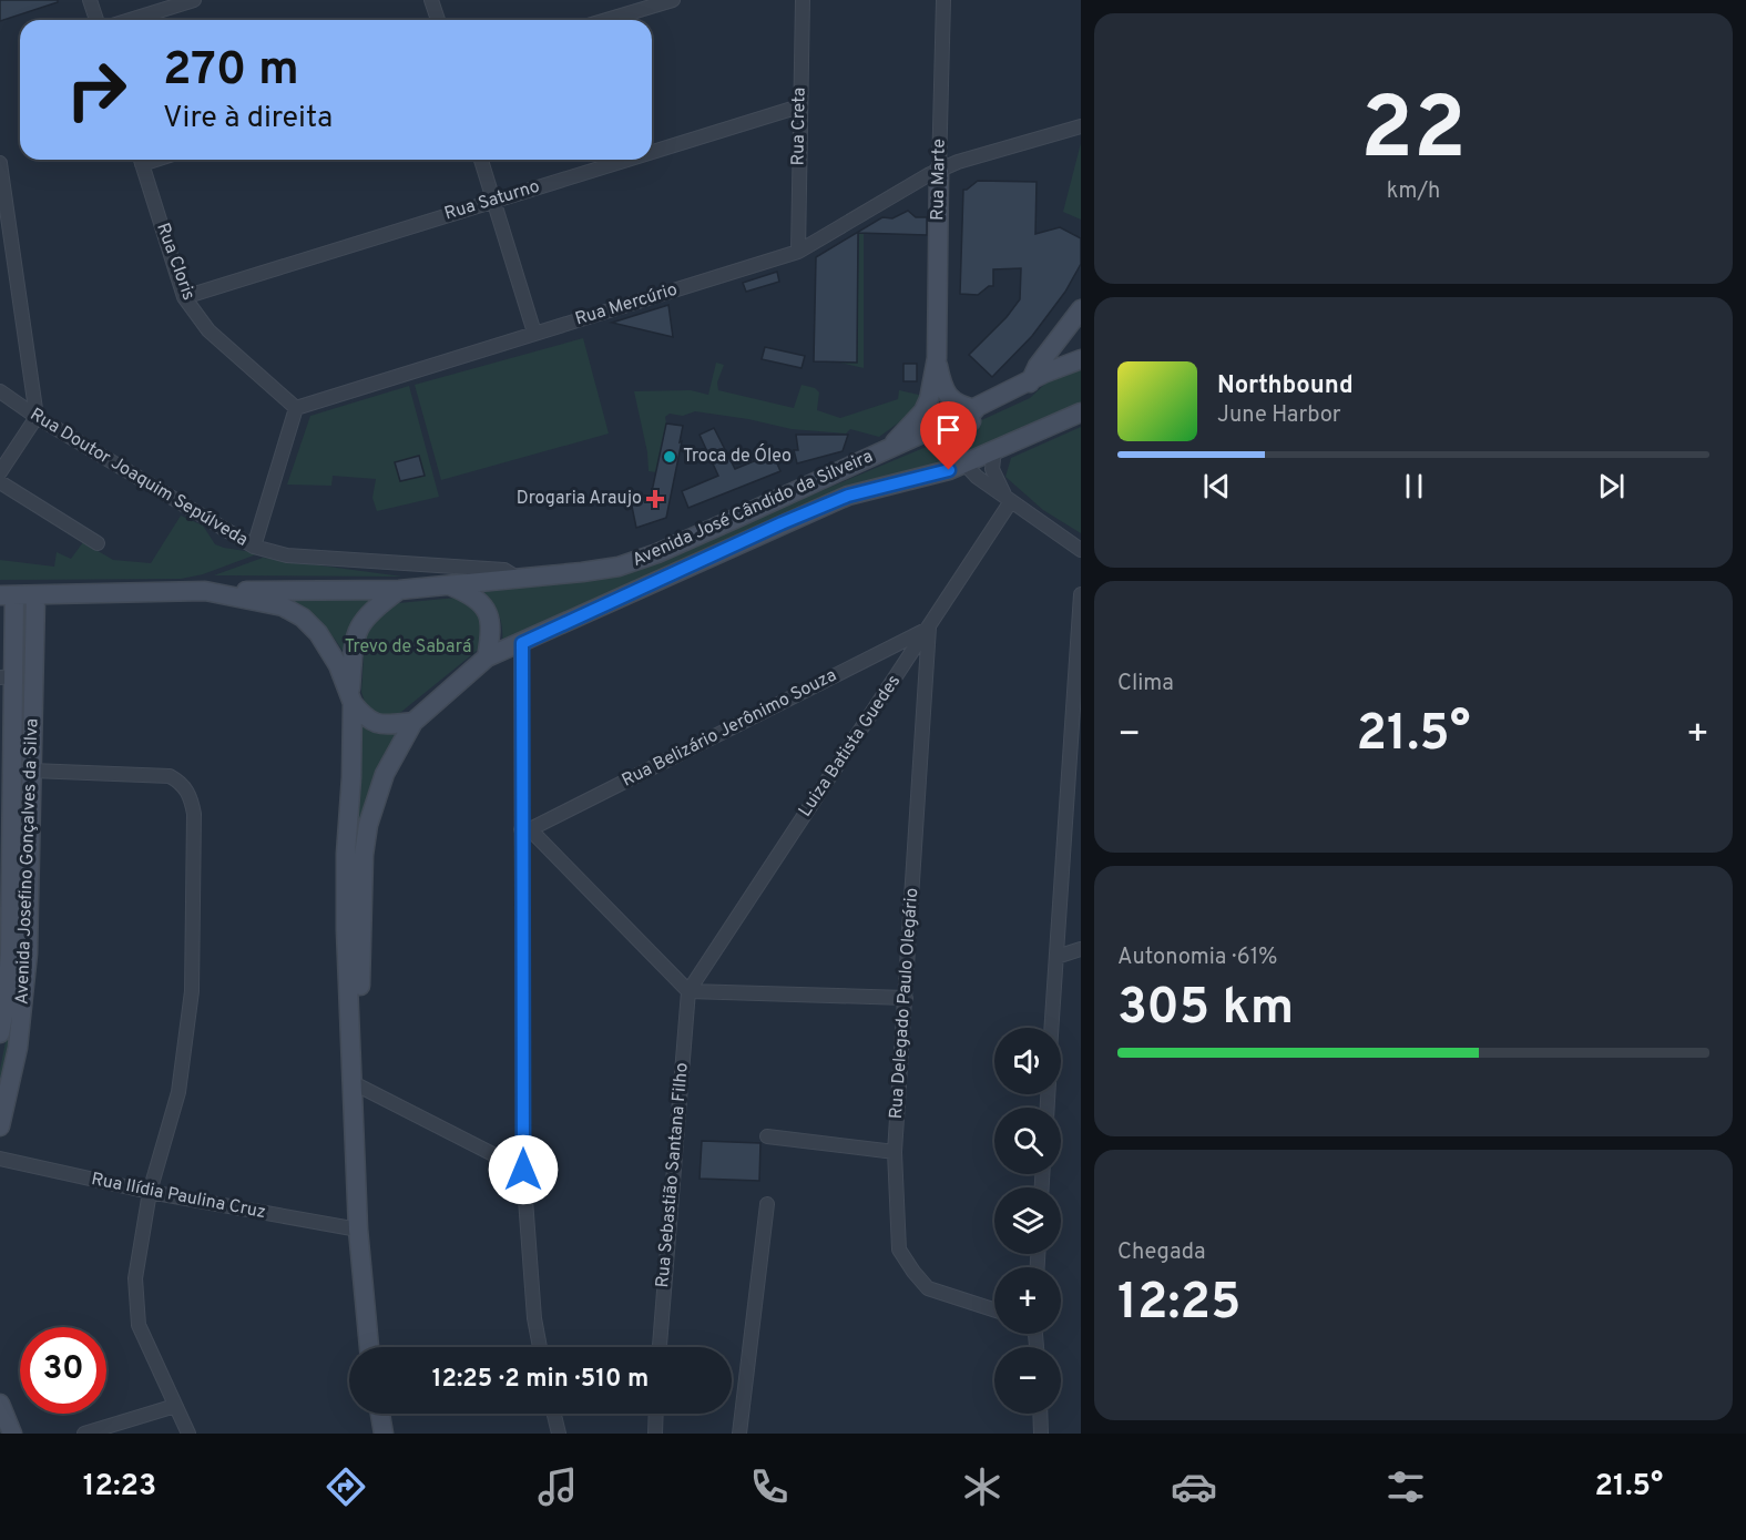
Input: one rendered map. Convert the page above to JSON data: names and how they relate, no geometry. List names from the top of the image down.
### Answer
{
  "streets": {
    "main road": ["Rua Marte", "Avenida José Cândido da Silveira", "Avenida Josefino Gonçalves da Silva"],
    "street": [
      "Rua Creta",
      "Rua Saturno",
      "Rua Cloris",
      "Rua Mercúrio",
      "Rua Doutor Joaquim Sepúlveda",
      "Rua Belizário Jerônimo Souza",
      "Luiza Batista Guedes",
      "Rua Delegado Paulo Olegário",
      "Rua Sebastião Santana Filho",
      "Rua Ilídia Paulina Cruz"
    ]
  },
  "crossings": [
    ["Rua Creta", "Rua Saturno"],
    ["Rua Creta", "Rua Mercúrio"],
    ["Rua Marte", "Rua Mercúrio"],
    ["Rua Marte", "Avenida José Cândido da Silveira"],
    ["Rua Saturno", "Rua Cloris"],
    ["Rua Cloris", "Rua Mercúrio"],
    ["Rua Doutor Joaquim Sepúlveda", "Avenida José Cândido da Silveira"],
    ["Rua Belizário Jerônimo Souza", "Luiza Batista Guedes"],
    ["Rua Belizário Jerônimo Souza", "Rua Delegado Paulo Olegário"],
    ["Luiza Batista Guedes", "Rua Delegado Paulo Olegário"],
    ["Luiza Batista Guedes", "Rua Sebastião Santana Filho"]
  ],
  "parks": ["Trevo de Sabará"],
  "places": {
    "other": ["Troca de Óleo"],
    "health": ["Drogaria Araujo"]
  },
  "page": {
    "tile": [
      ["22", "km/h"],
      "Clima",
      ["Autonomia · 61%", "305 km"],
      ["Chegada", "12:25"]
    ],
    "turn": ["270 m", "Vire à direita"],
    "song": ["Northbound", "June Harbor"],
    "heat": ["−", "21.5°", "+"],
    "map_buttons": ["+", "−"],
    "limit": "30",
    "trip": "12:25 · 2 min · 510 m",
    "tabs": ["12:23", "21.5°"]
  }
}
